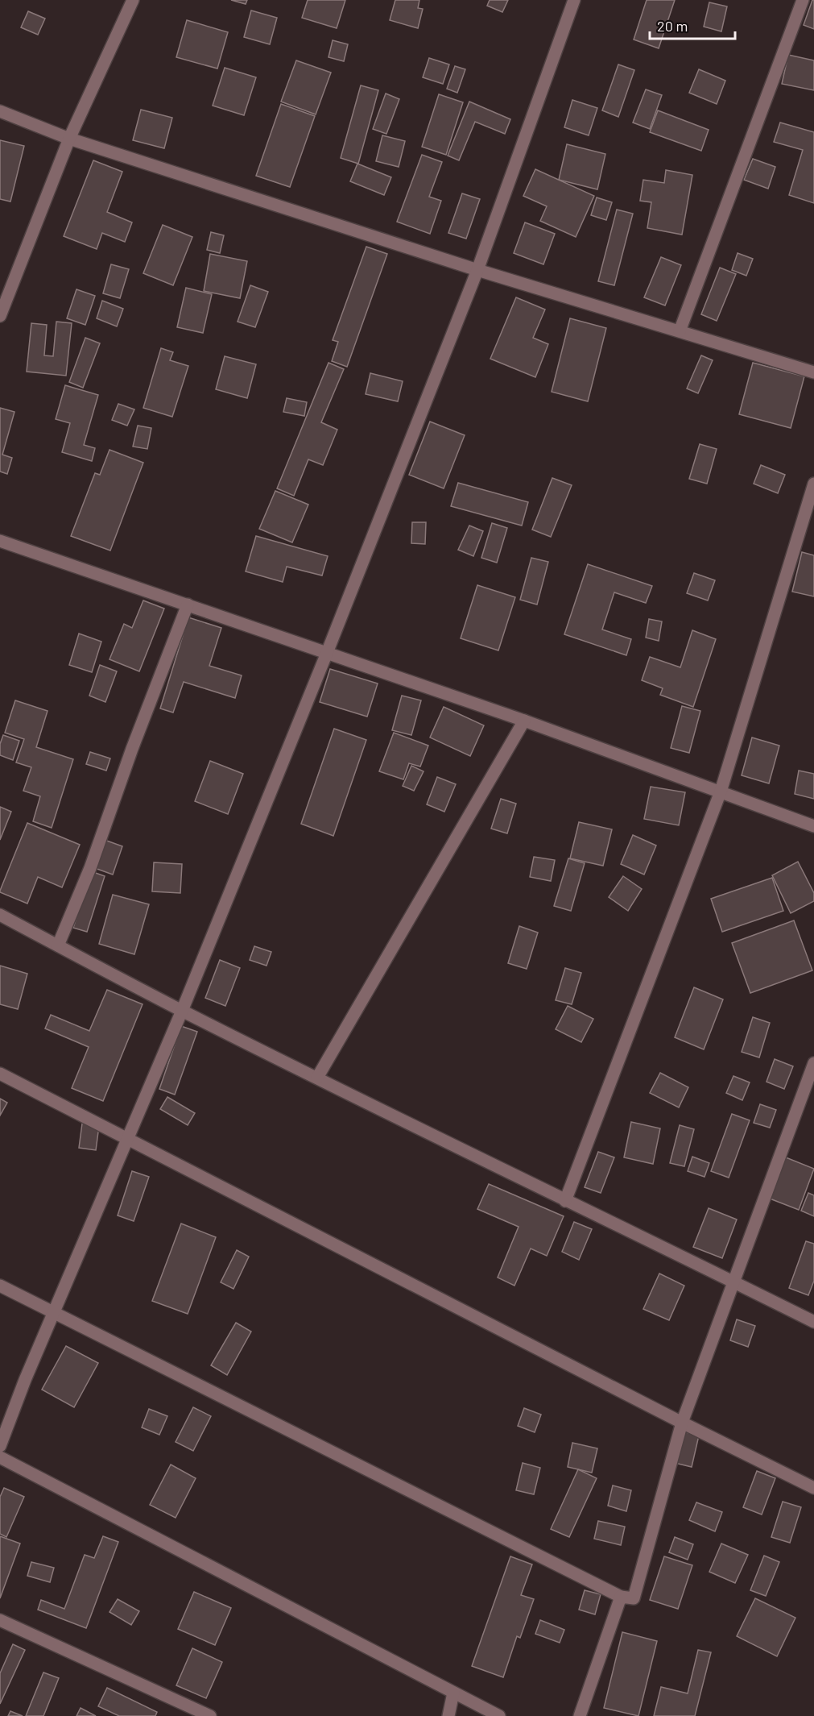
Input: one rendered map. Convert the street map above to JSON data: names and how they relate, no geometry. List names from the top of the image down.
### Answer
{
  "scale_bar": "20 m"
}
